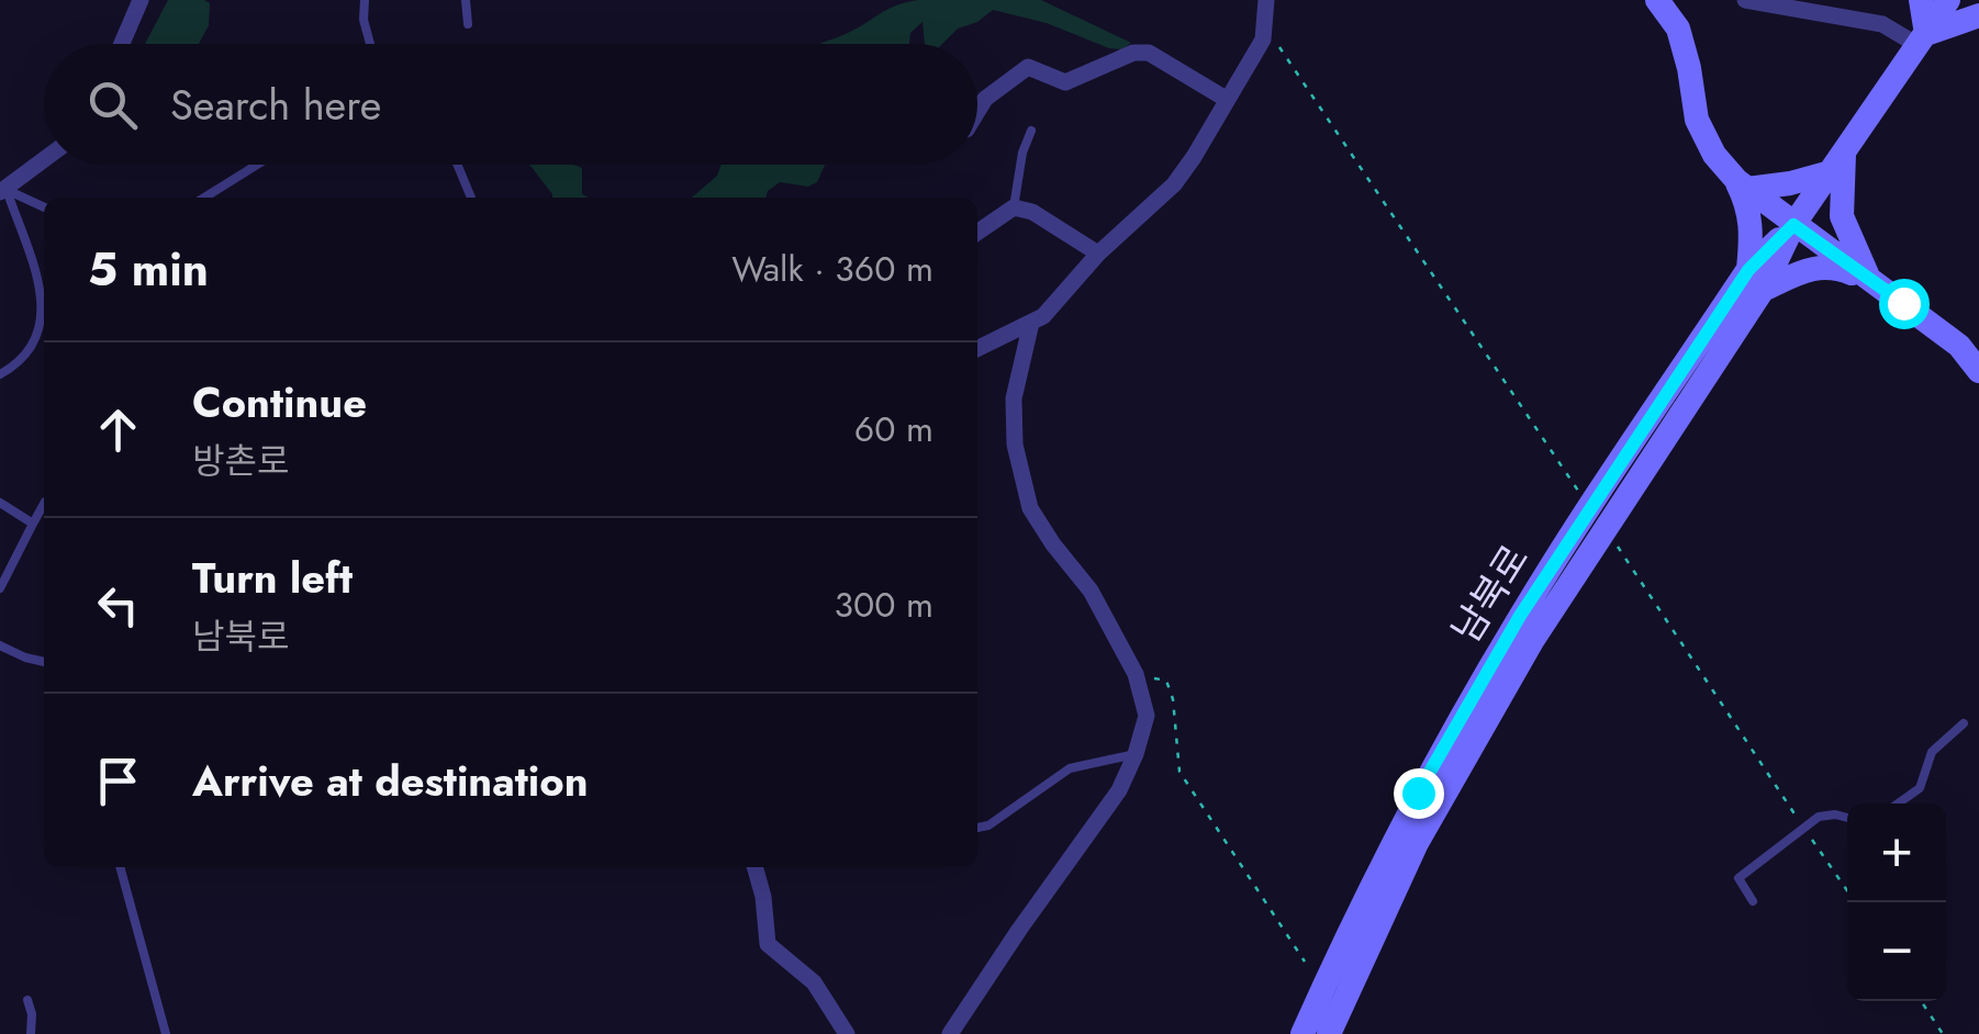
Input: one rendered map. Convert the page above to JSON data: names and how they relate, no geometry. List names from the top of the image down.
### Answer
{
  "streets": {
    "main road": ["남북로"]
  },
  "page": {
    "search": "Search here",
    "heading": ["5 min", "Walk · 360 m"],
    "list": [
      ["Continue", "방촌로", "60 m"],
      ["Turn left", "남북로", "300 m"],
      "Arrive at destination"
    ],
    "map_buttons": ["+", "−"]
  }
}
